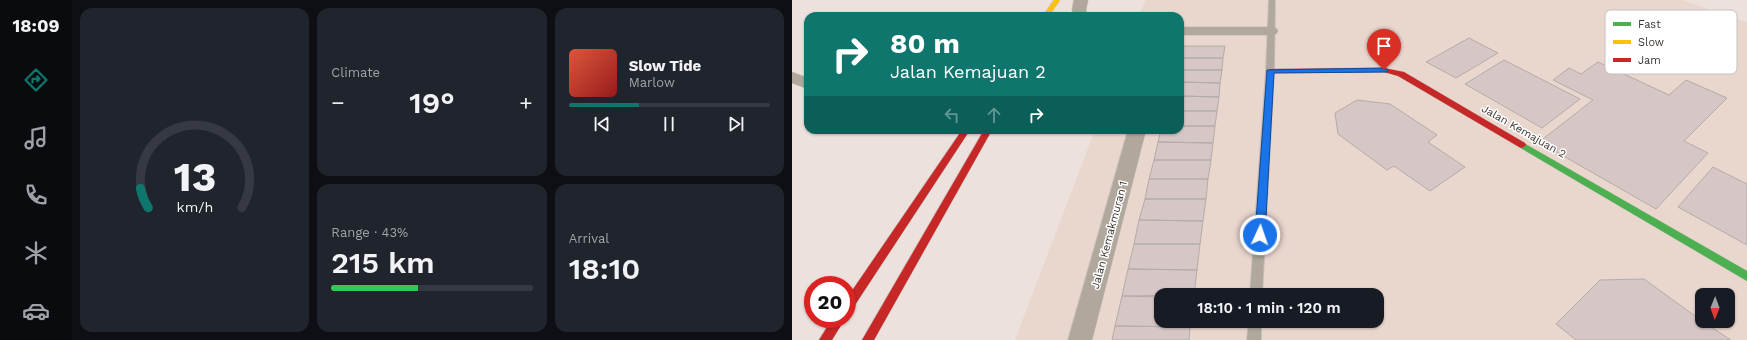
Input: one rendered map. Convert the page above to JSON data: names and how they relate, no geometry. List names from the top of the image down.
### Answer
{
  "streets": {
    "main road": ["Jalan Kemajuan 2"],
    "street": ["Jalan Kemakmuran 1"]
  },
  "legend": ["Fast", "Slow", "Jam"],
  "north": "bottom",
  "page": {
    "tabs": "18:09",
    "tile": [
      "Climate",
      ["Range · 43%", "215 km"],
      ["Arrival", "18:10"]
    ],
    "turn": ["80 m", "Jalan Kemajuan 2"],
    "song": ["Slow Tide", "Marlow"],
    "heat": ["−", "19°", "+"],
    "limit": "20",
    "trip": "18:10 · 1 min · 120 m",
    "gauge": ["13", "km/h"]
  }
}
